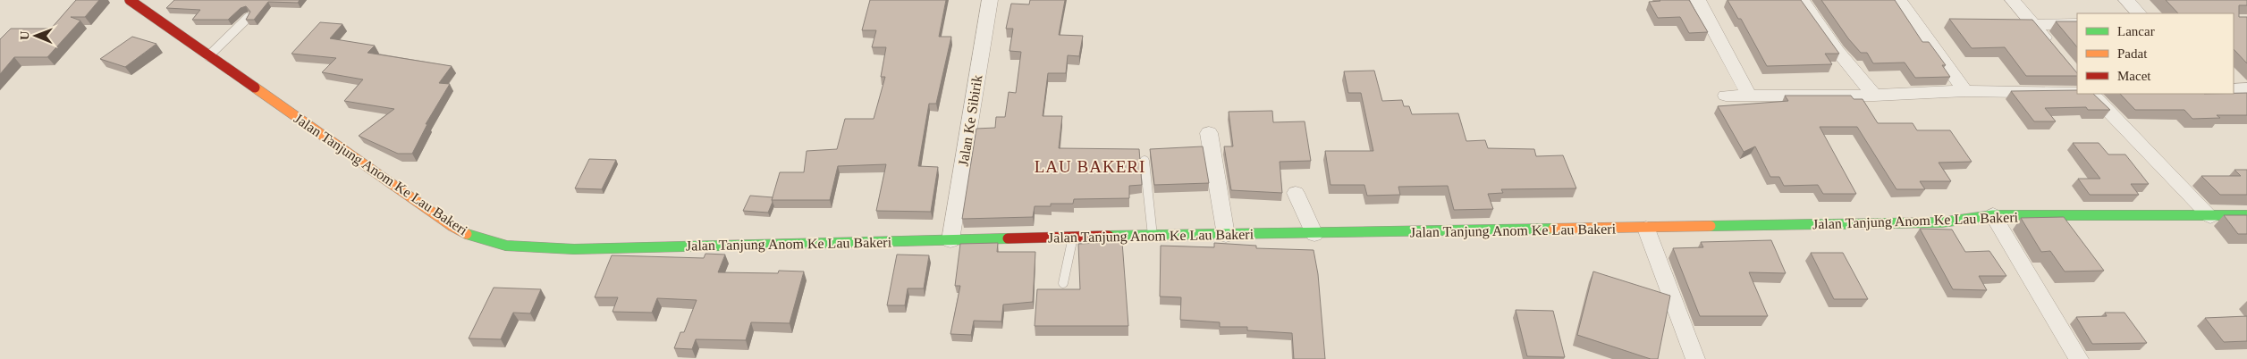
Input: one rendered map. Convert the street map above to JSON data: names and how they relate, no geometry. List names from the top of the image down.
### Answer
{
  "streets": {
    "main road": ["Jalan Tanjung Anom Ke Lau Bakeri"],
    "street": ["Jalan Ke Sibirik"]
  },
  "crossings": [
    ["Jalan Ke Sibirik", "Jalan Tanjung Anom Ke Lau Bakeri"]
  ],
  "districts": ["LAU BAKERI"],
  "legend": ["Lancar", "Padat", "Macet"],
  "north": "left"
}
